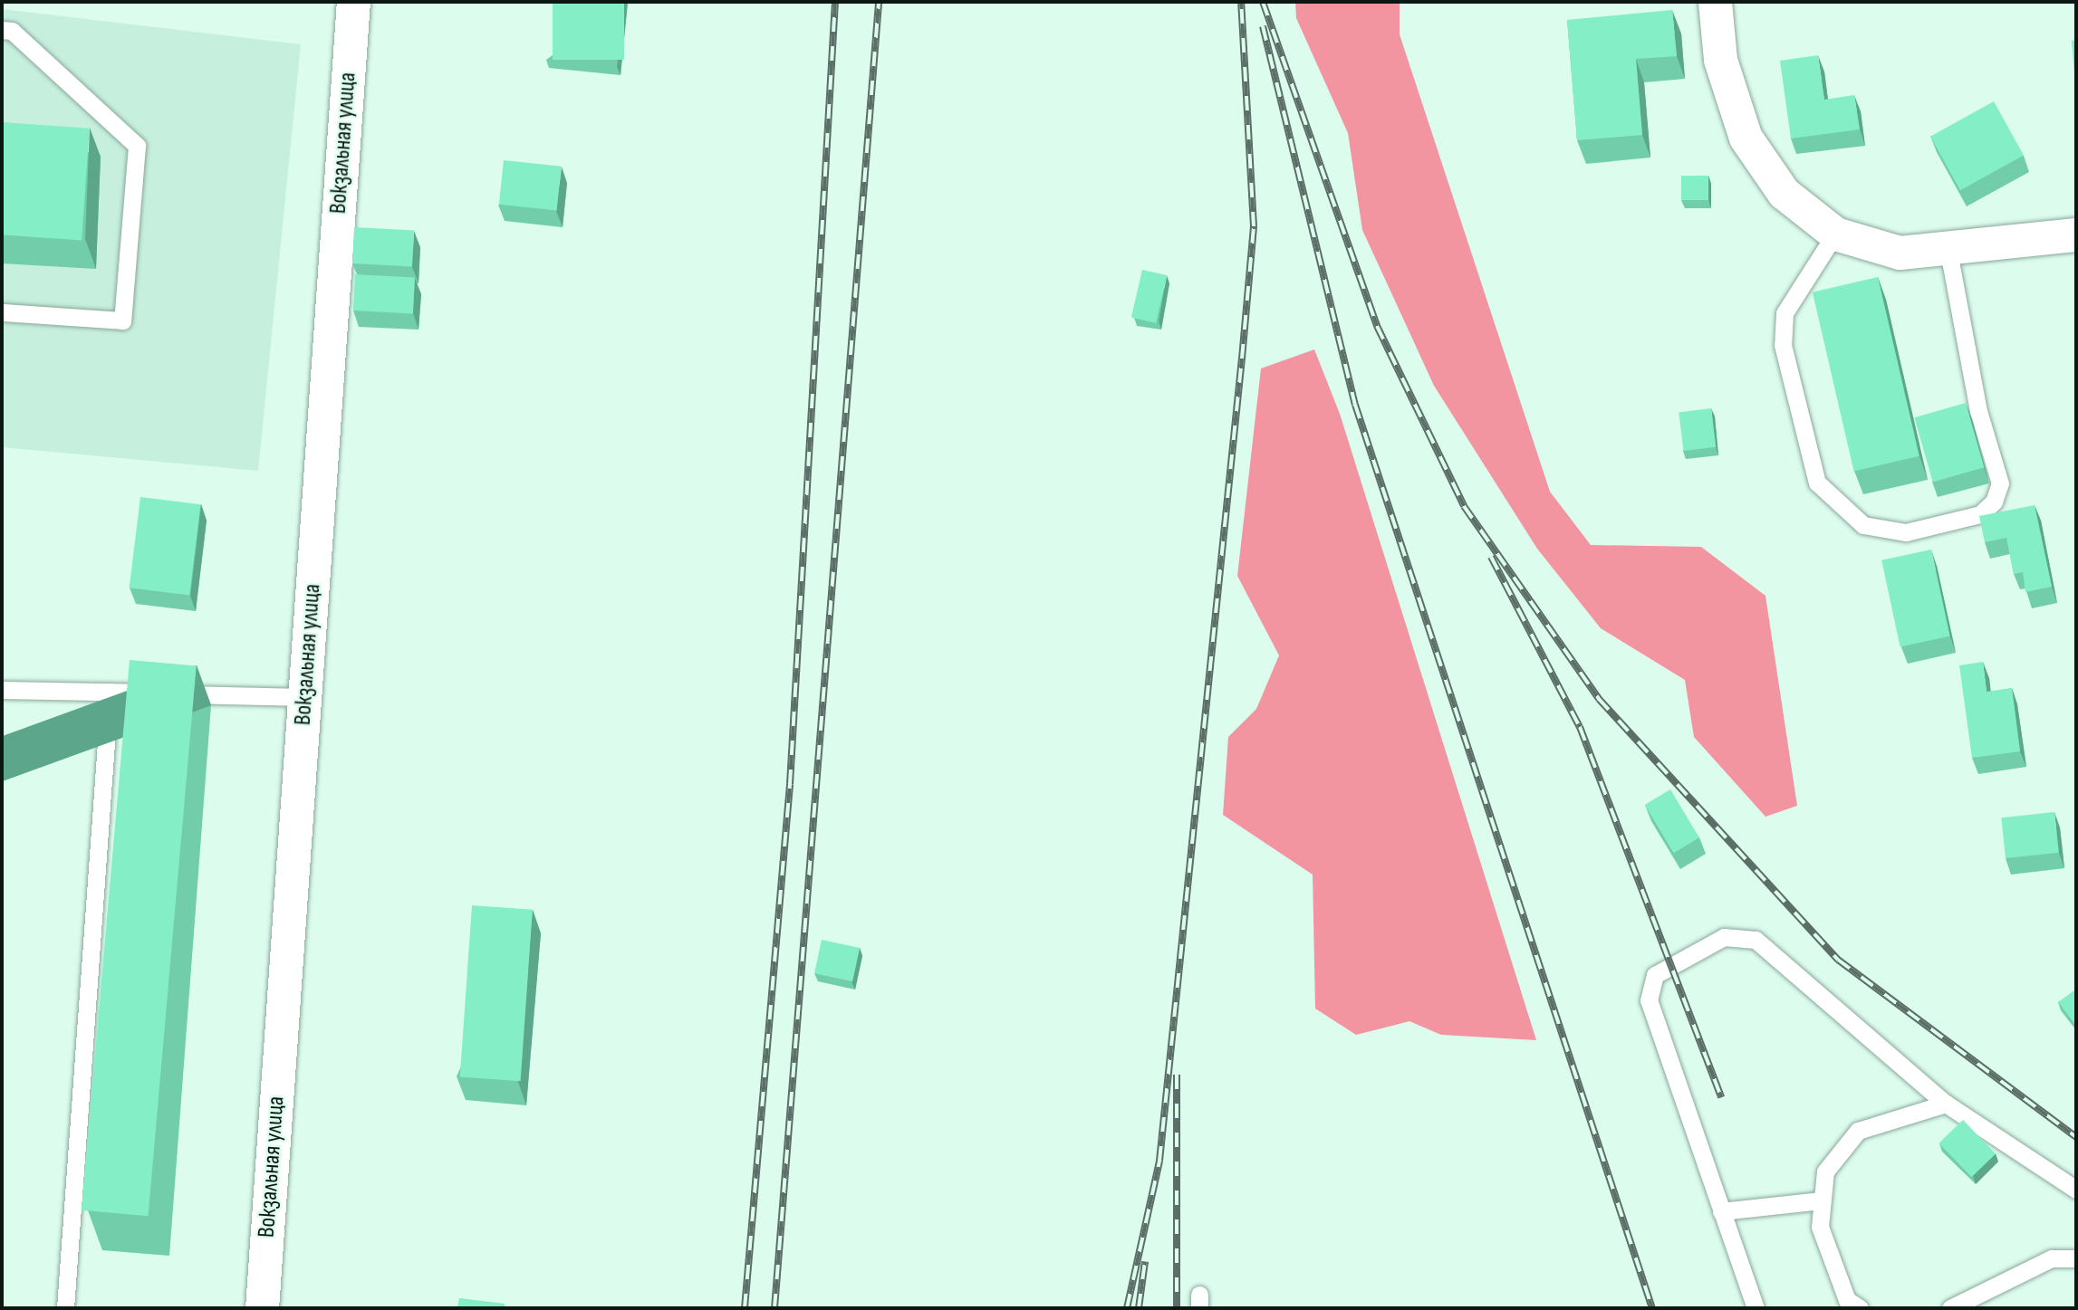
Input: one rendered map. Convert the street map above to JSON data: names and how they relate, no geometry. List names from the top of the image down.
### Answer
{
  "streets": {
    "street": ["Вокзальная улица"]
  }
}
